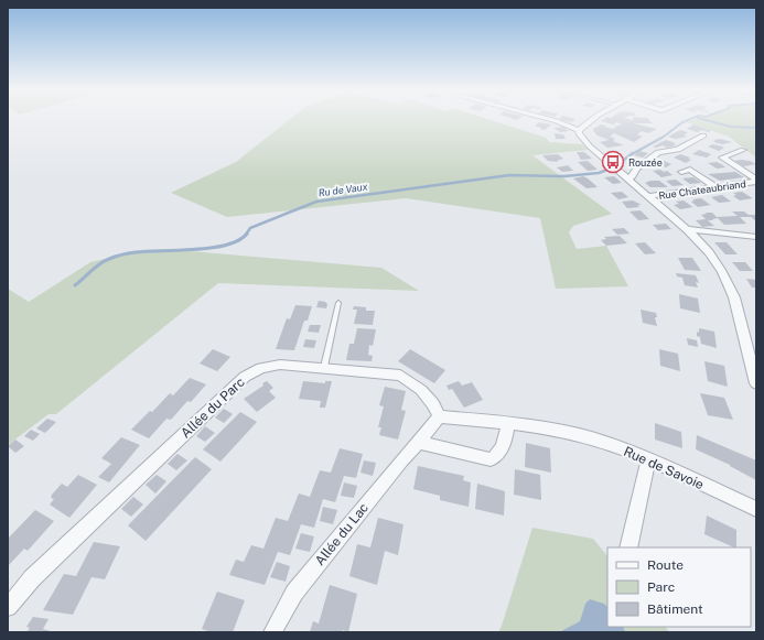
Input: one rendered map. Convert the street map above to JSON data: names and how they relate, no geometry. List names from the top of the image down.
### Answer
{
  "streets": {
    "street": [
      "Rue Chateaubriand",
      "Allée du Parc",
      "Rue de Savoie",
      "Allée du Lac"
    ]
  },
  "crossings": [
    ["Allée du Parc", "Allée du Lac"]
  ],
  "water": ["Ru de Vaux"],
  "places": {
    "bus stop": ["Rouzée"]
  },
  "legend": ["Route", "Parc", "Bâtiment"]
}
